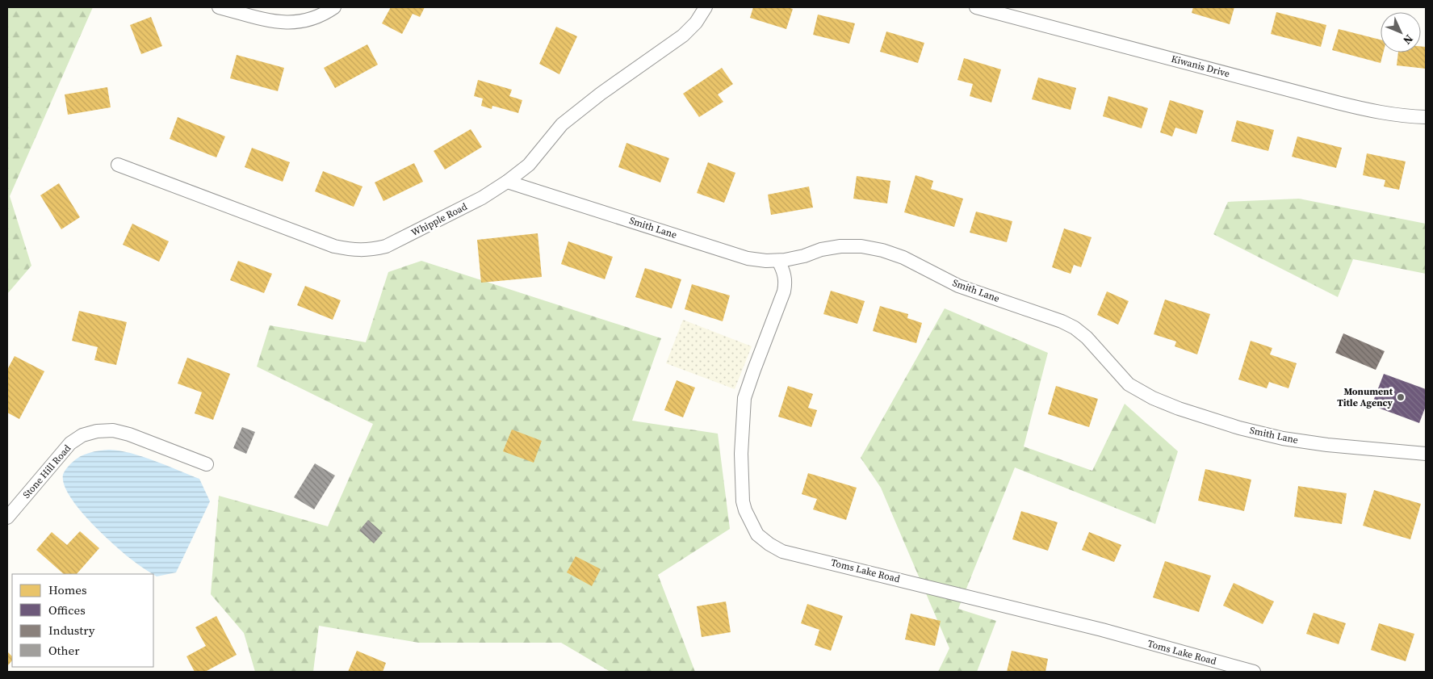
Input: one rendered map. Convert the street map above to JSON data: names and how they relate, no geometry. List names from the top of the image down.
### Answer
{
  "streets": {
    "street": [
      "Kiwanis Drive",
      "Whipple Road",
      "Smith Lane",
      "Stone Hill Road",
      "Toms Lake Road"
    ]
  },
  "crossings": [
    ["Whipple Road", "Smith Lane"],
    ["Smith Lane", "Toms Lake Road"]
  ],
  "places": ["Monument Title Agency"],
  "legend": [
    "Homes",
    "Offices",
    "Industry",
    "Other"
  ],
  "north": "bottom right"
}
